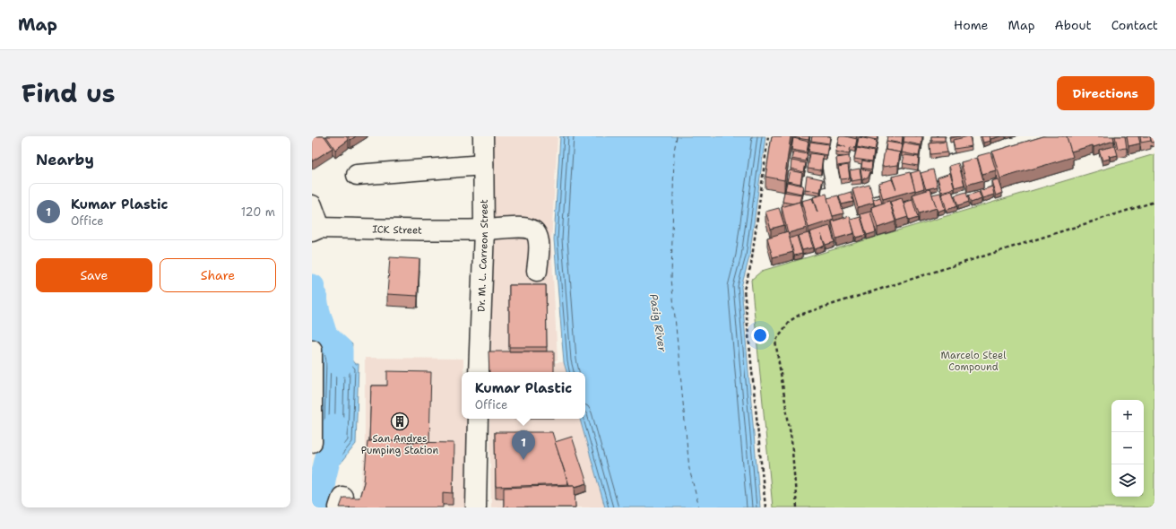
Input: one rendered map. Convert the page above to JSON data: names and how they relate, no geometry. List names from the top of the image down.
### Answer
{
  "streets": {
    "street": ["ICK Street", "Dr. M. L. Carreon Street"]
  },
  "crossings": [
    ["ICK Street", "Dr. M. L. Carreon Street"]
  ],
  "water": ["Pasig River"],
  "parks": ["Marcelo Steel Compound"],
  "places": {
    "building": ["San Andres Pumping Station"]
  },
  "page": {
    "header": "Map",
    "nav": [
      "Home",
      "Map",
      "About",
      "Contact"
    ],
    "title": "Find us",
    "buttons": [
      "Directions",
      ["Save", "Share"]
    ],
    "heading": "Nearby",
    "list": [
      {
        "mark": "1",
        "name": "Kumar Plastic",
        "note": "Office",
        "value": "120 m"
      }
    ],
    "popup": ["Kumar Plastic", "Office"],
    "map_buttons": ["+", "−"],
    "pins": "1"
  }
}
